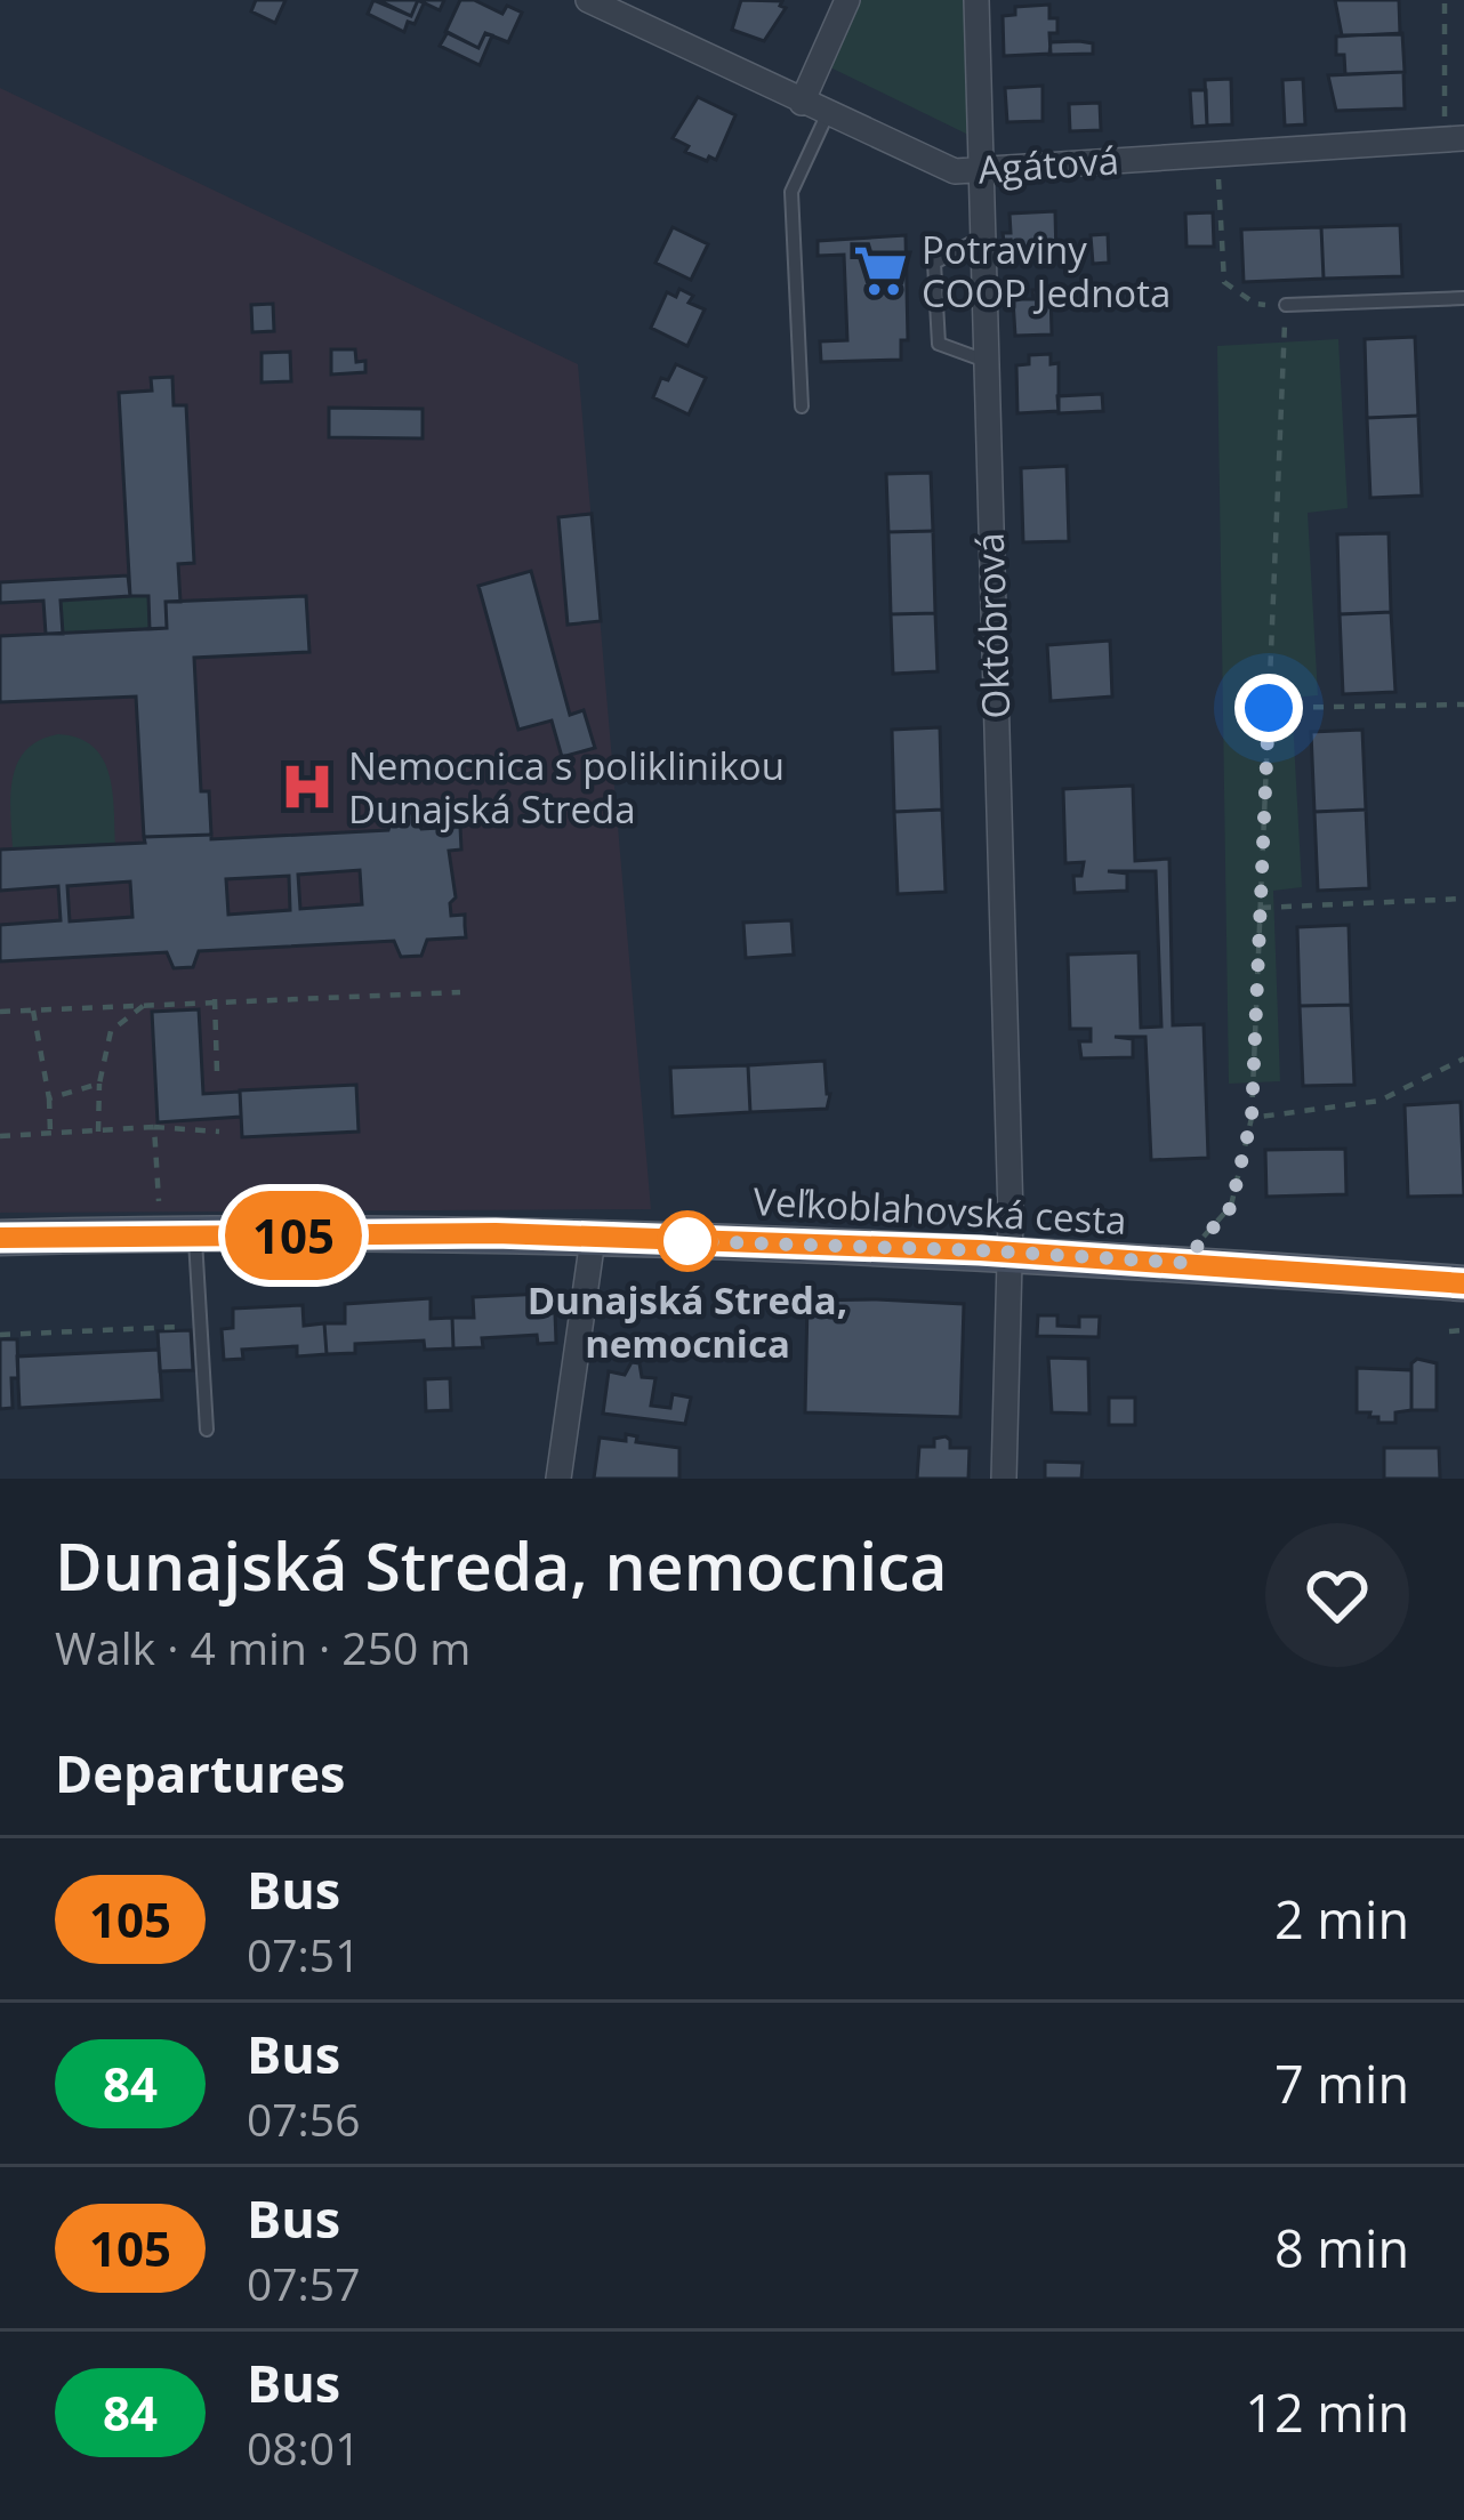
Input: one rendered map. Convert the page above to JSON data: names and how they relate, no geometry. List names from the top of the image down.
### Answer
{
  "streets": {
    "main road": ["Veľkoblahovská cesta"],
    "street": ["Agátová", "Októbrová"]
  },
  "crossings": [
    ["Agátová", "Októbrová"],
    ["Októbrová", "Veľkoblahovská cesta"]
  ],
  "places": {
    "supermarket": ["Potraviny COOP Jednota"],
    "hospital": ["Nemocnica s poliklinikou Dunajská Streda"],
    "other": ["Dunajská Streda, nemocnica"]
  },
  "lines": ["bus line 105"],
  "page": {
    "on_map": "105",
    "heading": [
      ["Dunajská Streda, nemocnica", "Walk · 4 min · 250 m"],
      "Departures"
    ],
    "list": [
      {
        "mark": "105",
        "name": "Bus",
        "note": "07:51",
        "value": "2 min"
      },
      {
        "mark": "84",
        "name": "Bus",
        "note": "07:56",
        "value": "7 min"
      },
      {
        "mark": "105",
        "name": "Bus",
        "note": "07:57",
        "value": "8 min"
      },
      {
        "mark": "84",
        "name": "Bus",
        "note": "08:01",
        "value": "12 min"
      }
    ]
  }
}
